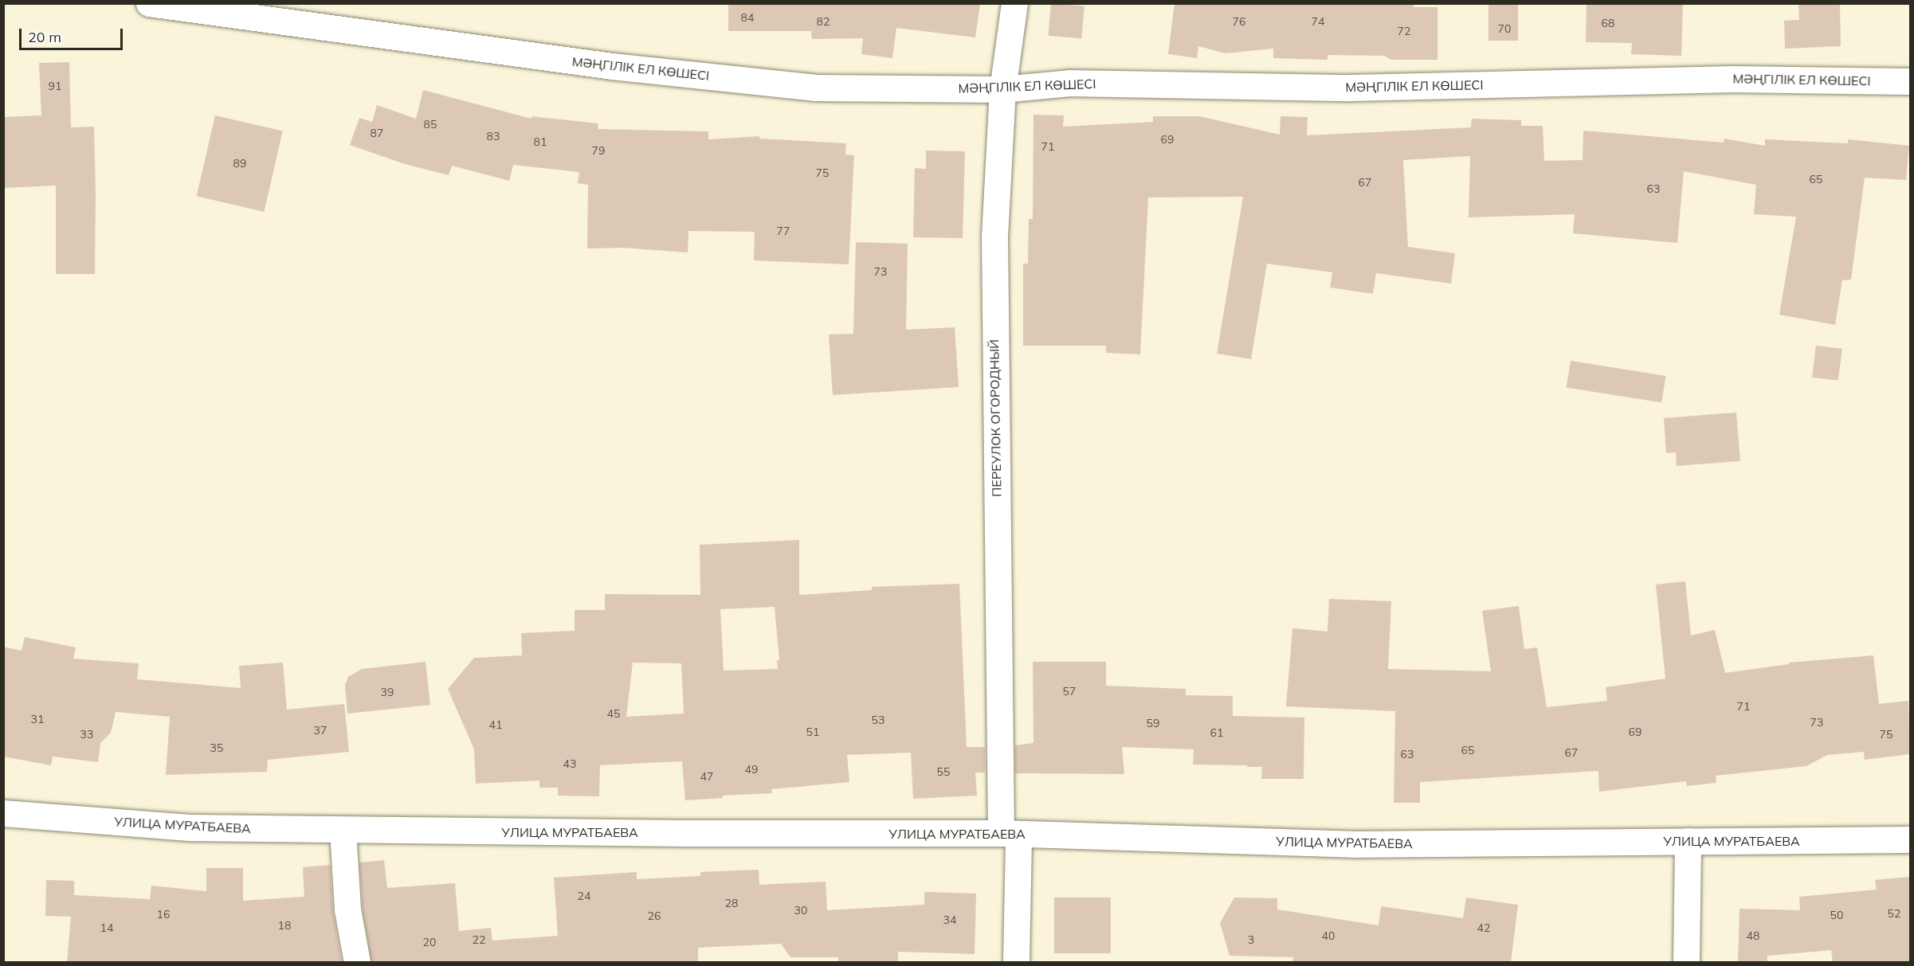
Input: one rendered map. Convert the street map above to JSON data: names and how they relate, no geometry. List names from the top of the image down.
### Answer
{
  "streets": {
    "street": ["МӘҢГІЛІК ЕЛ КӨШЕСІ", "ПЕРЕУЛОК ОГОРОДНЫЙ", "УЛИЦА МУРАТБАЕВА"]
  },
  "crossings": [
    ["МӘҢГІЛІК ЕЛ КӨШЕСІ", "ПЕРЕУЛОК ОГОРОДНЫЙ"],
    ["ПЕРЕУЛОК ОГОРОДНЫЙ", "УЛИЦА МУРАТБАЕВА"]
  ],
  "house_numbers": [
    "84",
    "82",
    "76",
    "74",
    "68",
    "70",
    "72",
    "91",
    "85",
    "87",
    "83",
    "69",
    "81",
    "71",
    "79",
    "89",
    "75",
    "65",
    "67",
    "63",
    "77",
    "73",
    "57",
    "39",
    "71",
    "45",
    "31",
    "53",
    "73",
    "59",
    "41",
    "37",
    "51",
    "69",
    "61",
    "33",
    "75",
    "35",
    "65",
    "67",
    "63",
    "43",
    "49",
    "55",
    "47",
    "24",
    "28",
    "30",
    "52",
    "16",
    "50",
    "26",
    "34",
    "18",
    "14",
    "42",
    "40",
    "48",
    "22",
    "3",
    "20"
  ],
  "scale_bar": "20 m"
}
